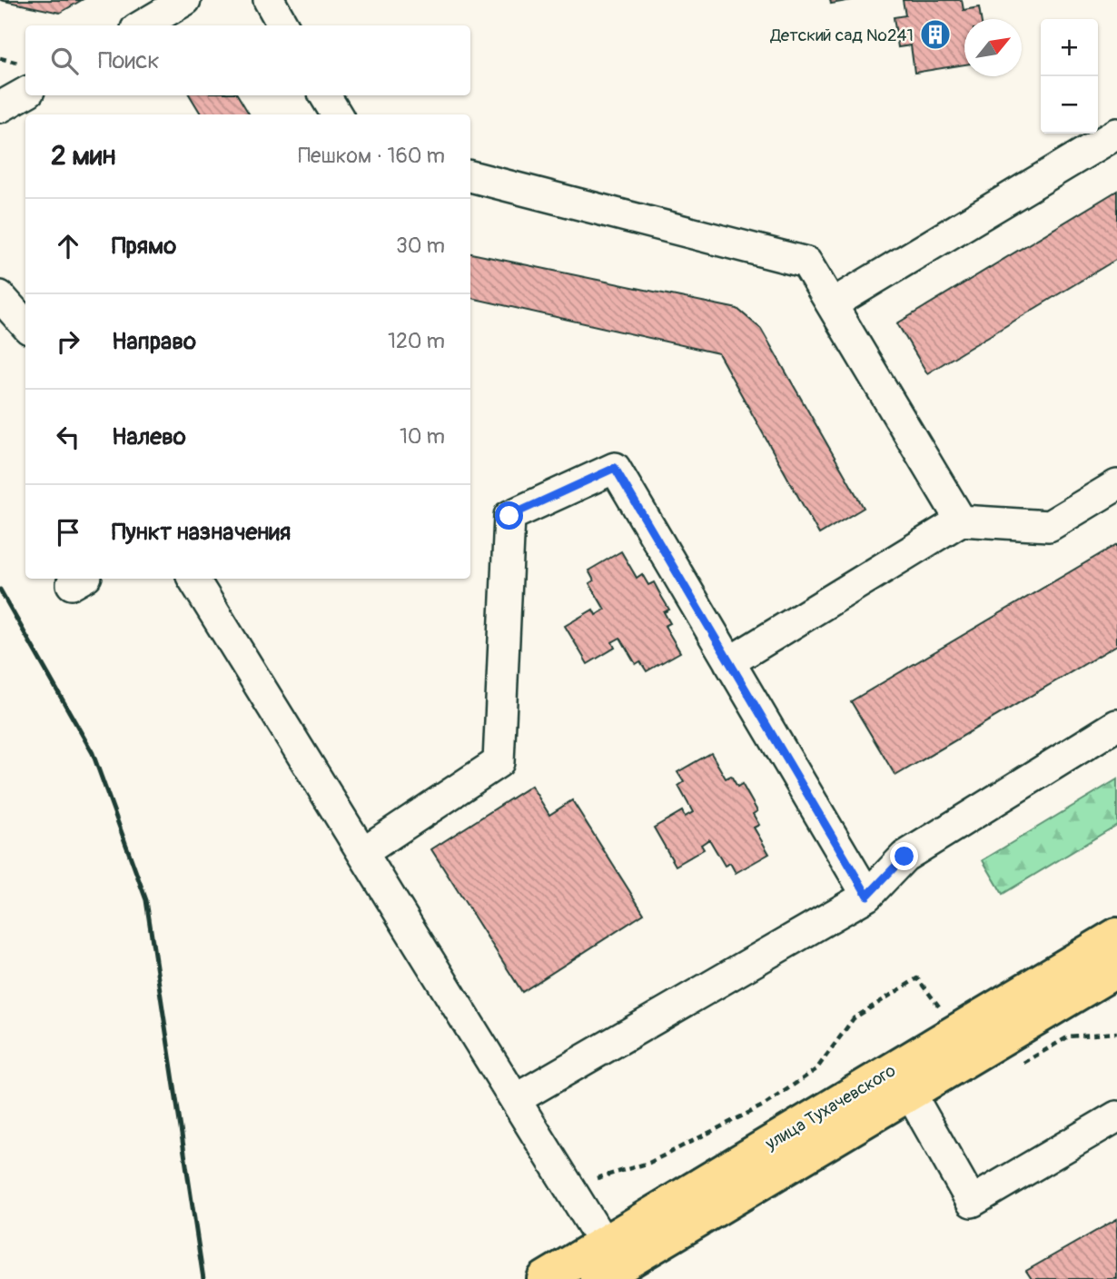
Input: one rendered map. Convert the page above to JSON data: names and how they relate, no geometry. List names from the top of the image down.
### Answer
{
  "streets": {
    "main road": ["улица Тухачевского"]
  },
  "places": {
    "building": ["Детский сад №241"]
  },
  "north": "top right",
  "page": {
    "map_buttons": ["+", "−"],
    "search": "Поиск",
    "heading": ["2 мин", "Пешком · 160 m"],
    "list": [
      ["Прямо", "30 m"],
      ["Направо", "120 m"],
      ["Налево", "10 m"],
      "Пункт назначения"
    ]
  }
}
